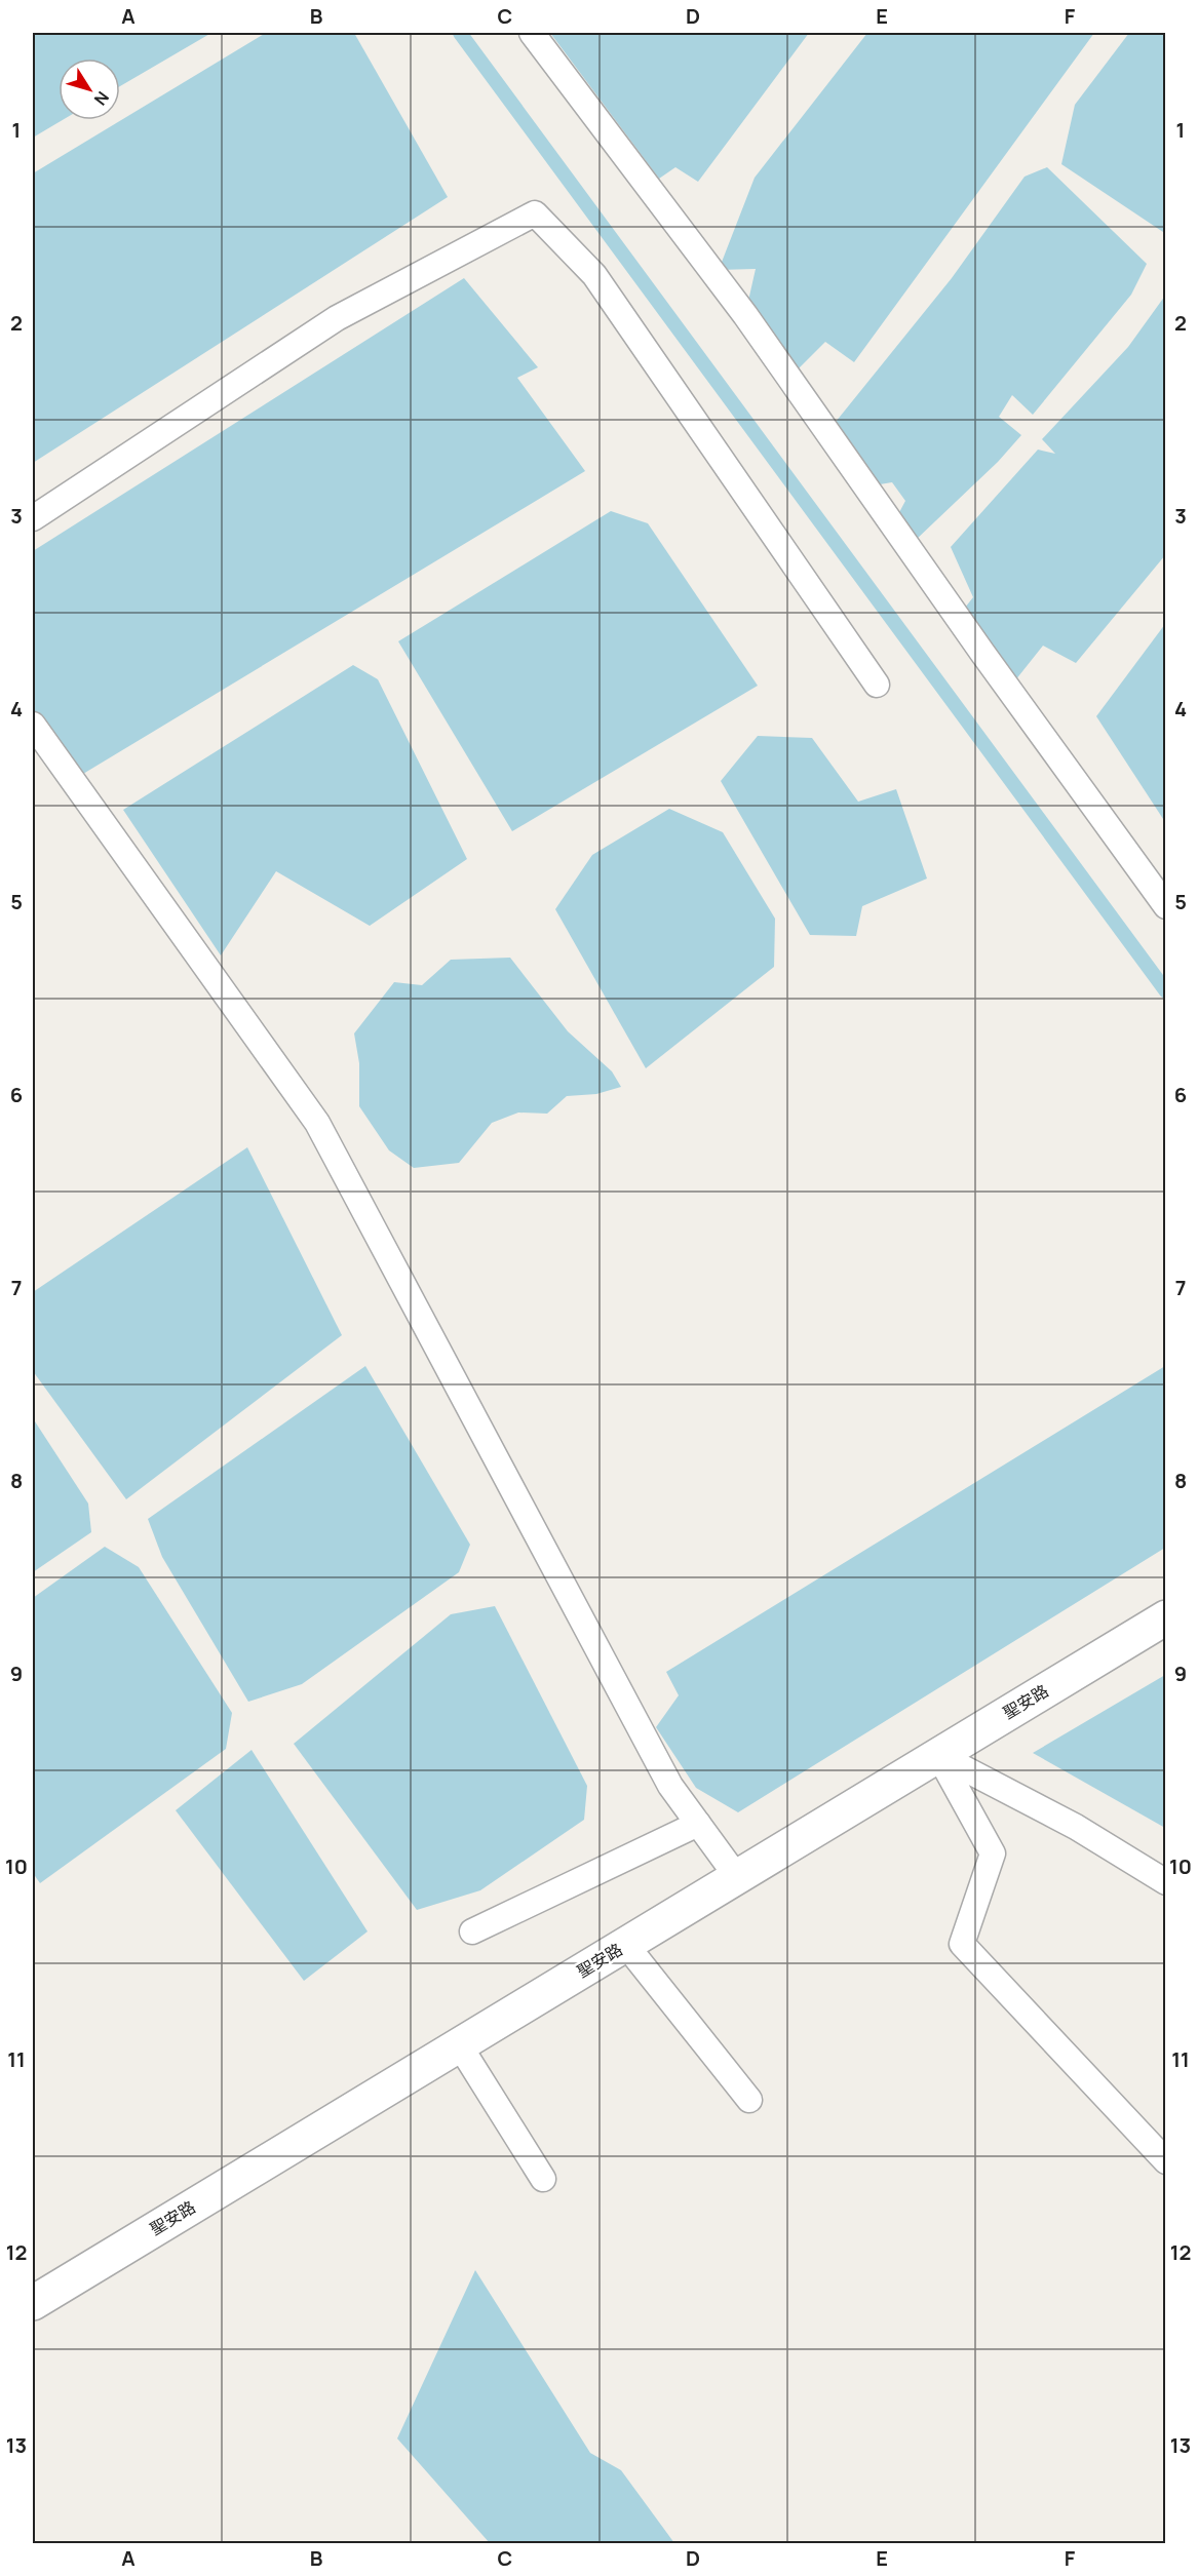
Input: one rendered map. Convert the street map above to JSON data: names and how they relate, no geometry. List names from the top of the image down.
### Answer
{
  "streets": {
    "street": ["聖安路"]
  },
  "north": "bottom right",
  "grid": {
    "columns": [
      "A",
      "B",
      "C",
      "D",
      "E",
      "F"
    ],
    "rows": [
      "1",
      "2",
      "3",
      "4",
      "5",
      "6",
      "7",
      "8",
      "9",
      "10",
      "11",
      "12",
      "13"
    ]
  }
}
